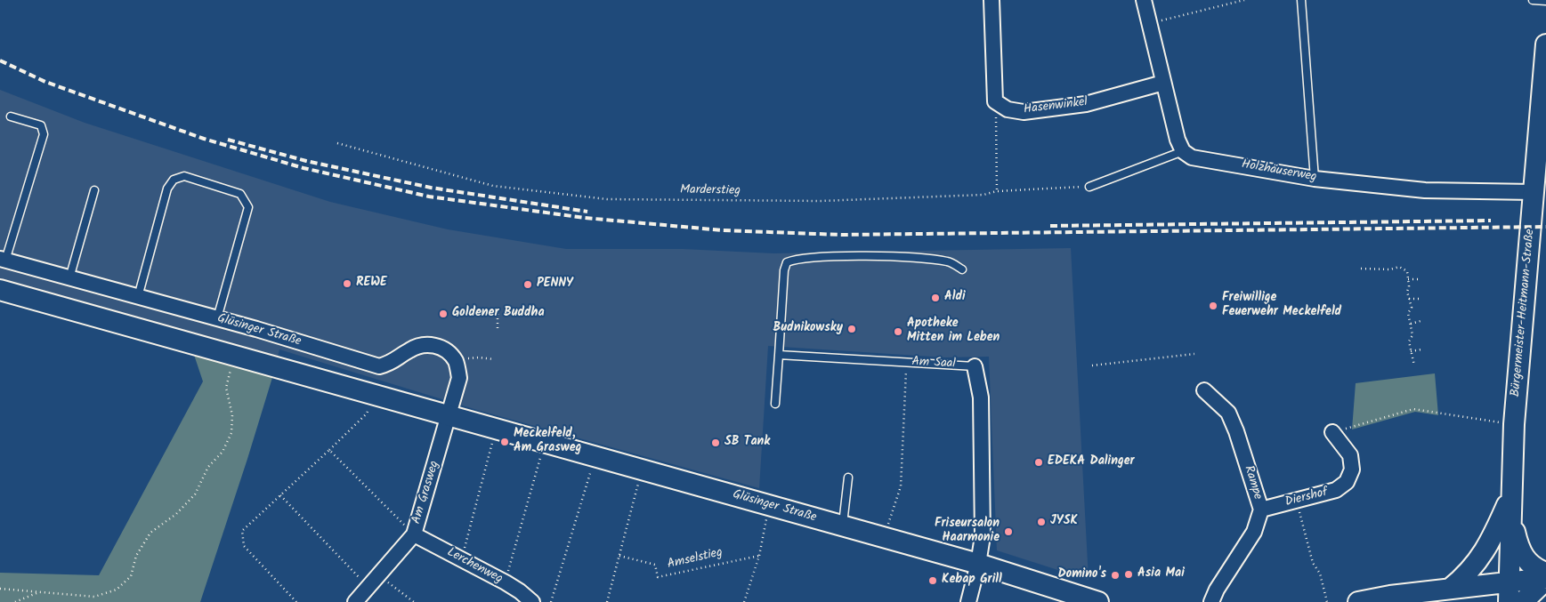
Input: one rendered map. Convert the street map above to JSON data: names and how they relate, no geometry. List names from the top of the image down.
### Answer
{
  "streets": {
    "main road": ["Bürgermeister-Heitmann-Straße", "Glüsinger Straße"],
    "street": [
      "Hasenwinkel",
      "Holzhäuserweg",
      "Am Saal",
      "Rampe",
      "Am Grasweg",
      "Diershof",
      "Lerchenweg"
    ],
    "path": ["Marderstieg", "Amselstieg"]
  },
  "crossings": [
    ["Holzhäuserweg", "Bürgermeister-Heitmann-Straße"],
    ["Glüsinger Straße", "Am Saal"],
    ["Glüsinger Straße", "Am Grasweg"],
    ["Rampe", "Diershof"],
    ["Am Grasweg", "Lerchenweg"]
  ],
  "places": [
    "REWE",
    "PENNY",
    "Aldi",
    "Freiwillige Feuerwehr Meckelfeld",
    "Goldener Buddha",
    "Budnikowsky",
    "Apotheke Mitten im Leben",
    "Meckelfeld, Am Grasweg",
    "SB Tank",
    "EDEKA Dalinger",
    "JYSK",
    "Friseursalon Haarmonie",
    "Asia Mai",
    "Domino's",
    "Kebap Grill"
  ]
}
